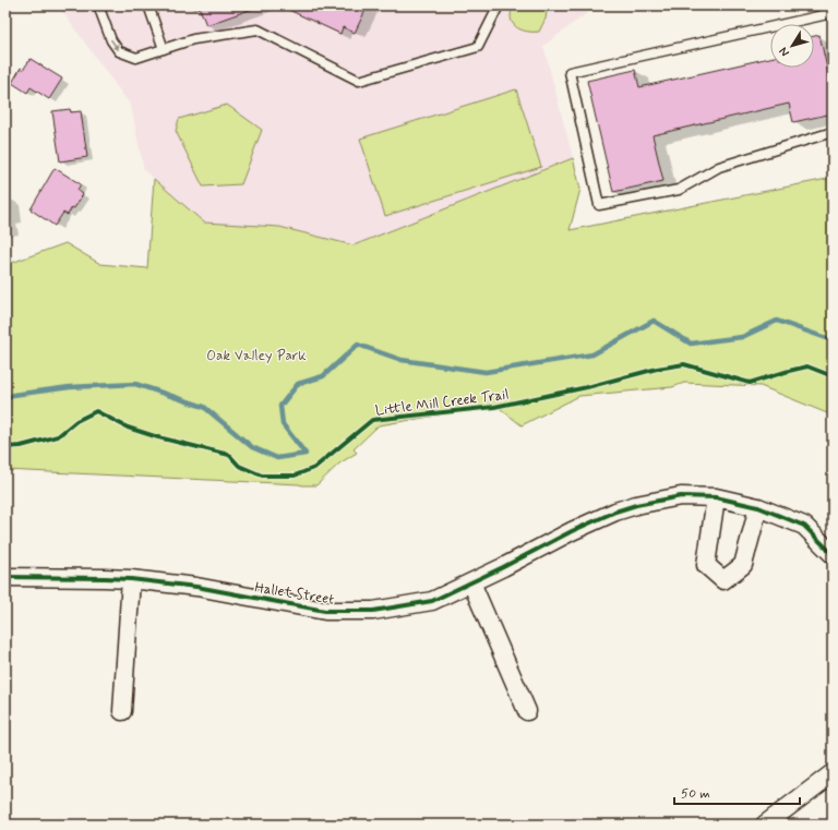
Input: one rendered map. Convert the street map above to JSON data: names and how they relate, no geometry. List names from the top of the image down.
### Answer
{
  "streets": {
    "street": ["Hallet Street"],
    "cycle path": ["Little Mill Creek Trail"]
  },
  "parks": ["Oak Valley Park"],
  "scale_bar": "50 m",
  "north": "bottom left"
}
